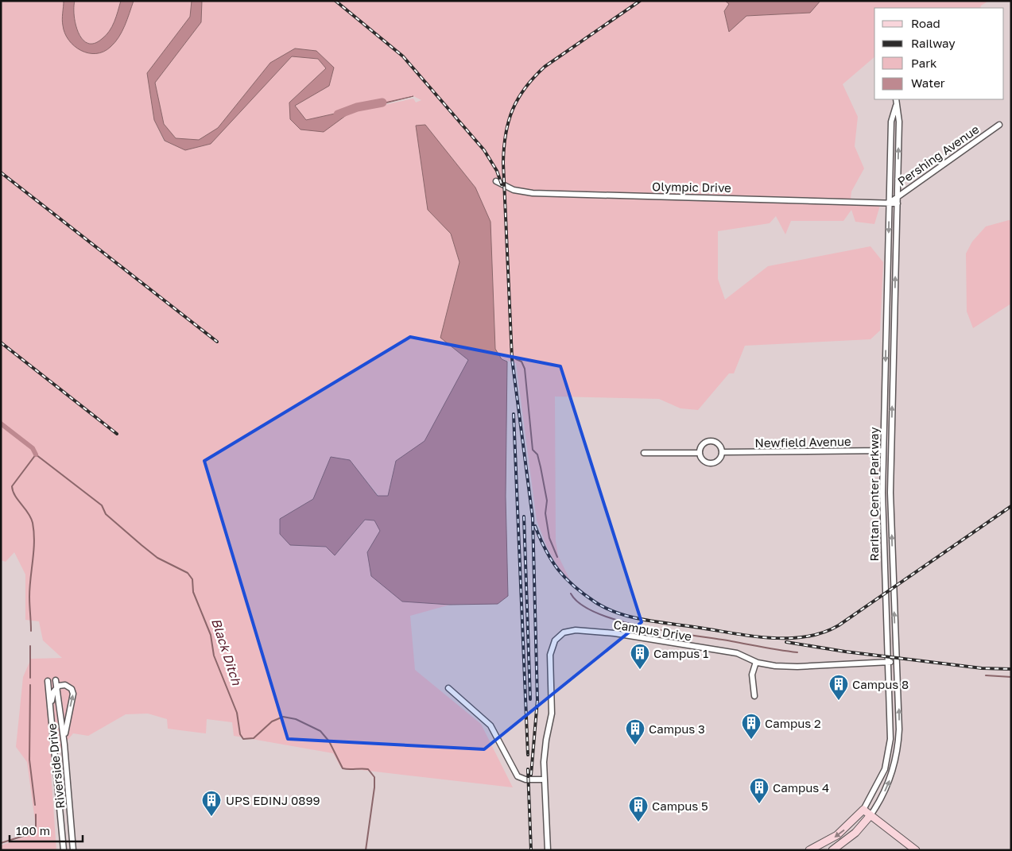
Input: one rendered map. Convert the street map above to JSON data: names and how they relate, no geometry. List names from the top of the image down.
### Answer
{
  "streets": {
    "street": [
      "Pershing Avenue",
      "Olympic Drive",
      "Newfield Avenue",
      "Raritan Center Parkway",
      "Campus Drive",
      "Riverside Drive"
    ]
  },
  "crossings": [
    ["Pershing Avenue", "Olympic Drive"],
    ["Pershing Avenue", "Raritan Center Parkway"],
    ["Olympic Drive", "Raritan Center Parkway"],
    ["Newfield Avenue", "Raritan Center Parkway"],
    ["Raritan Center Parkway", "Campus Drive"]
  ],
  "water": ["Black Ditch"],
  "places": {
    "building": [
      "Campus 1",
      "Campus 8",
      "Campus 2",
      "Campus 3",
      "Campus 4",
      "UPS EDINJ 0899",
      "Campus 5"
    ]
  },
  "legend": [
    "Road",
    "Railway",
    "Park",
    "Water"
  ],
  "scale_bar": "100 m"
}
